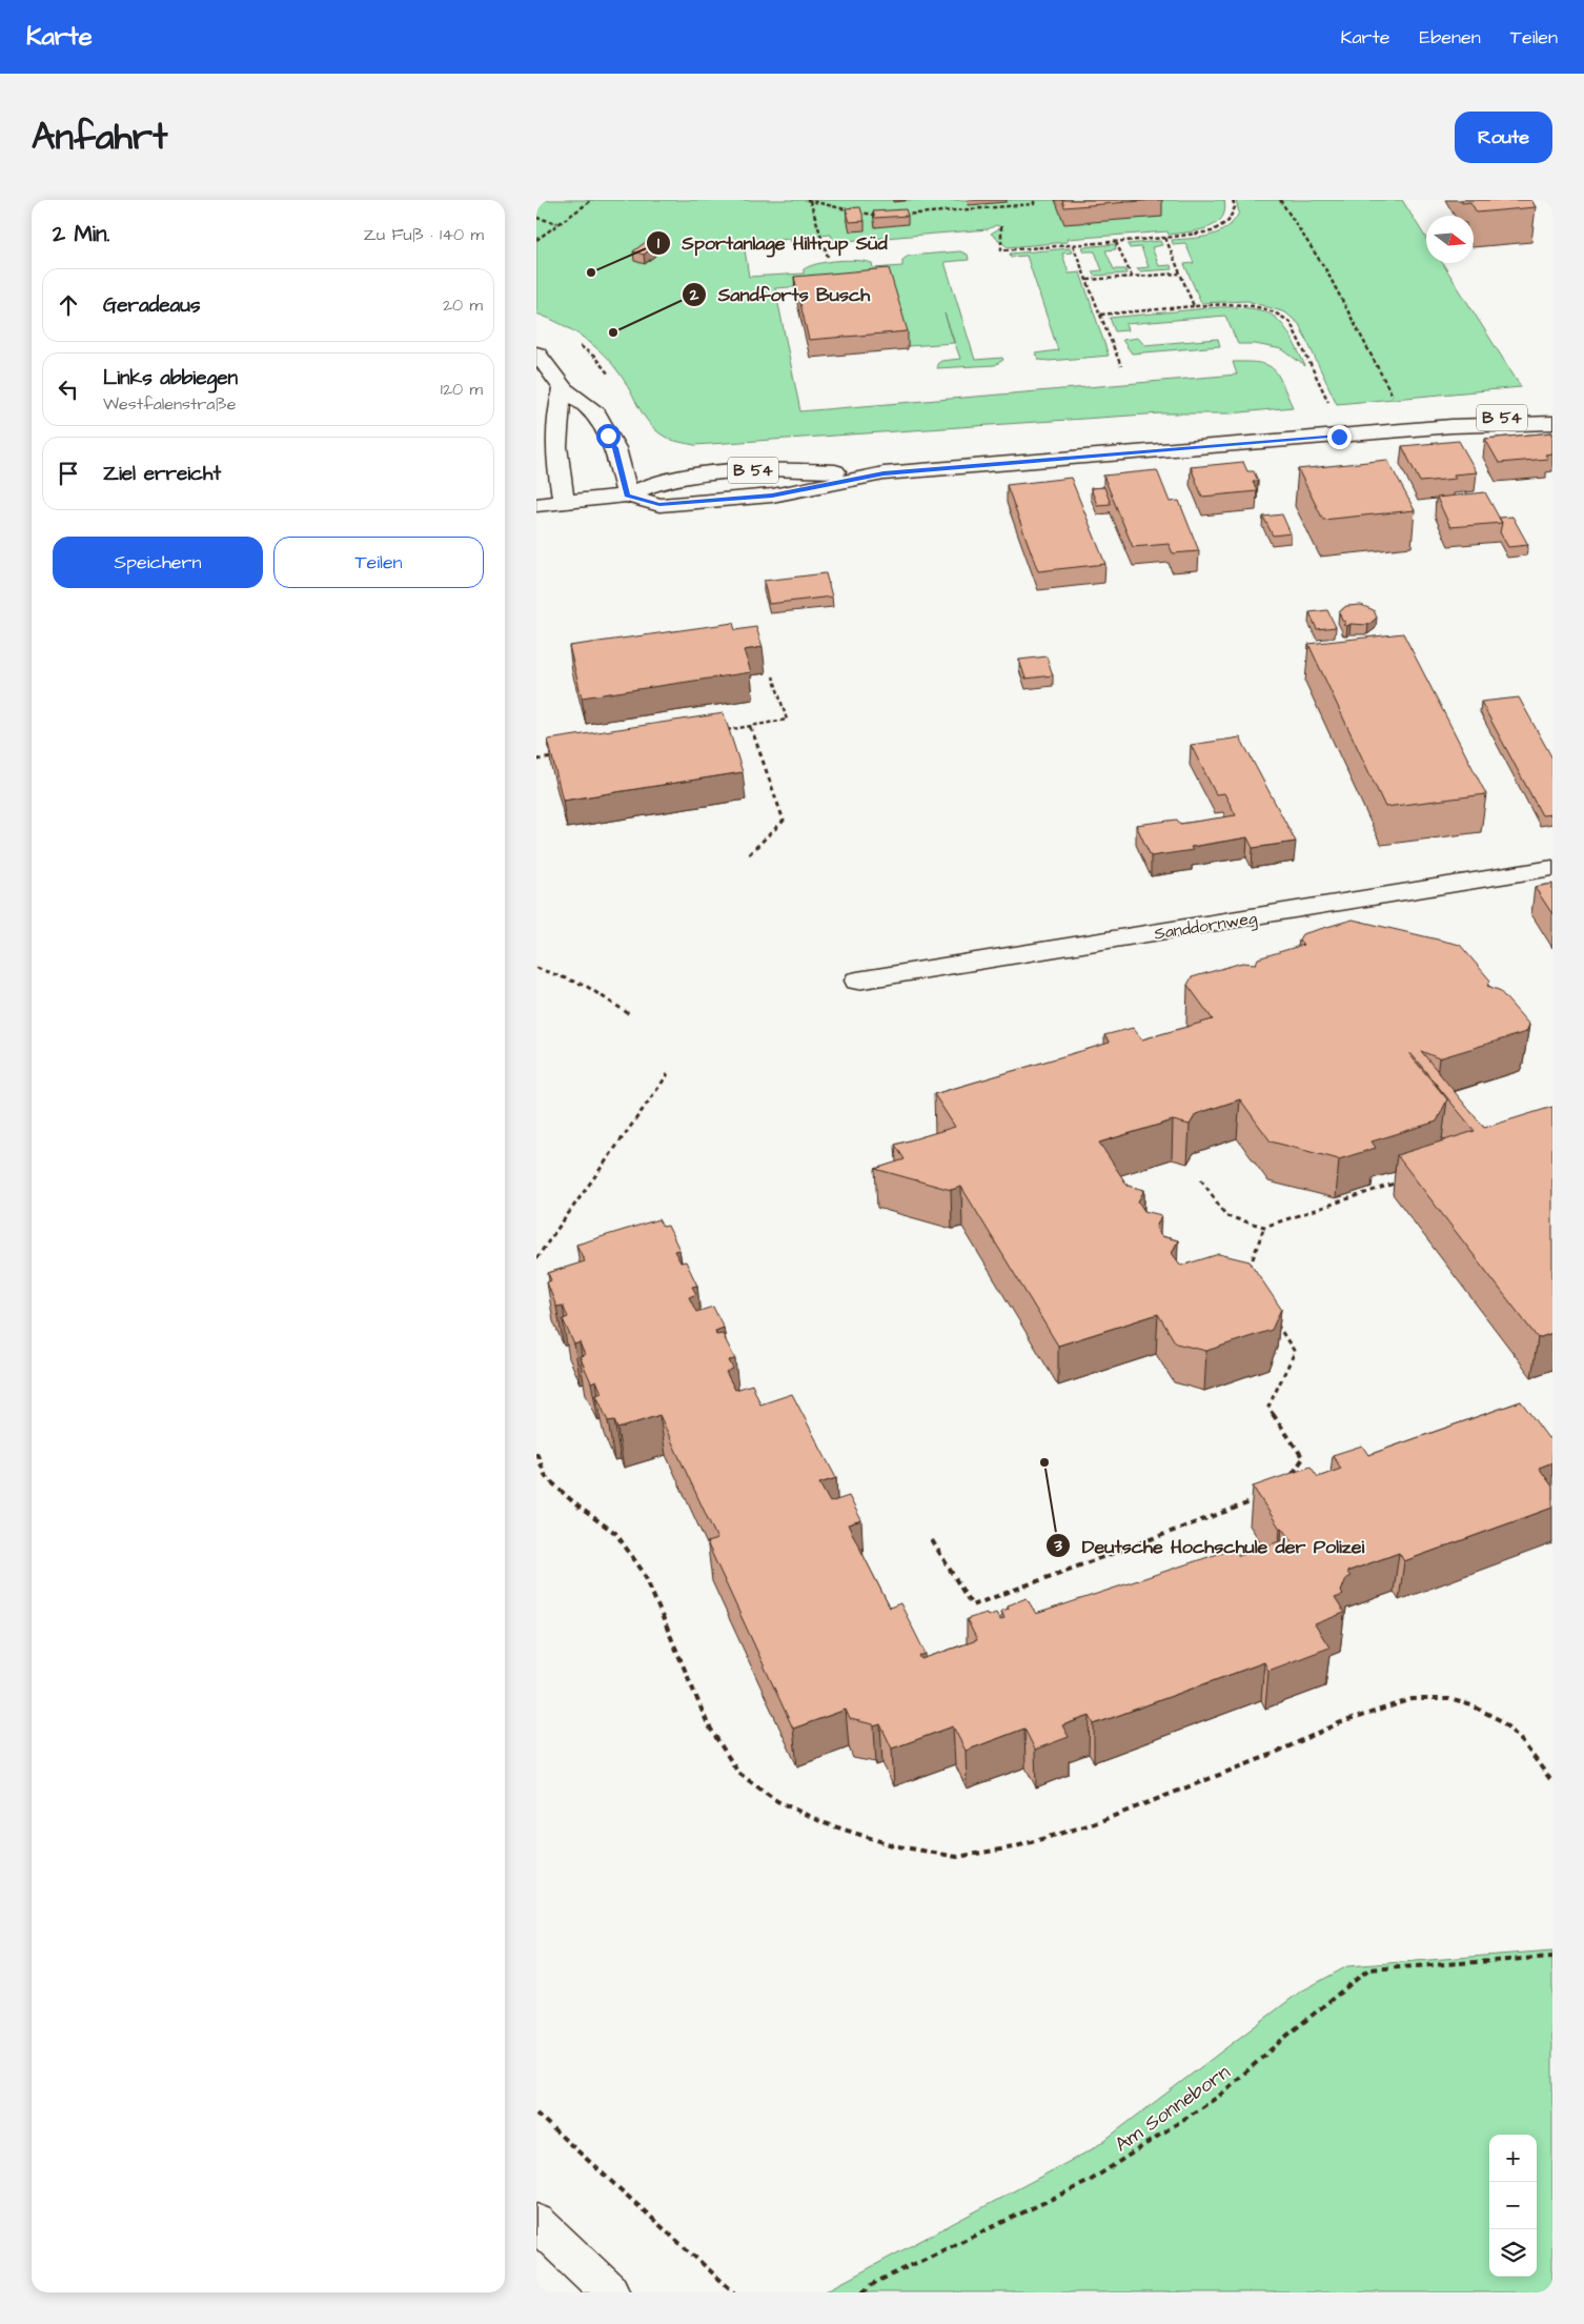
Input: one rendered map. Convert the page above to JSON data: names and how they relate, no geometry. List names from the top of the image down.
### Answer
{
  "streets": {
    "main road": ["B 54", "Sanddornweg"],
    "path": ["Am Sonneborn"]
  },
  "places": ["Sportanlage Hiltrup Süd", "Sandforts Busch", "Deutsche Hochschule der Polizei"],
  "north": "right",
  "page": {
    "header": "Karte",
    "nav": ["Karte", "Ebenen", "Teilen"],
    "title": "Anfahrt",
    "buttons": [
      "Route",
      ["Speichern", "Teilen"]
    ],
    "heading": ["2 Min.", "Zu Fuß · 140 m"],
    "list": [
      ["Geradeaus", "20 m"],
      ["Links abbiegen", "Westfalenstraße", "120 m"],
      "Ziel erreicht"
    ],
    "map_buttons": ["+", "−"]
  }
}
